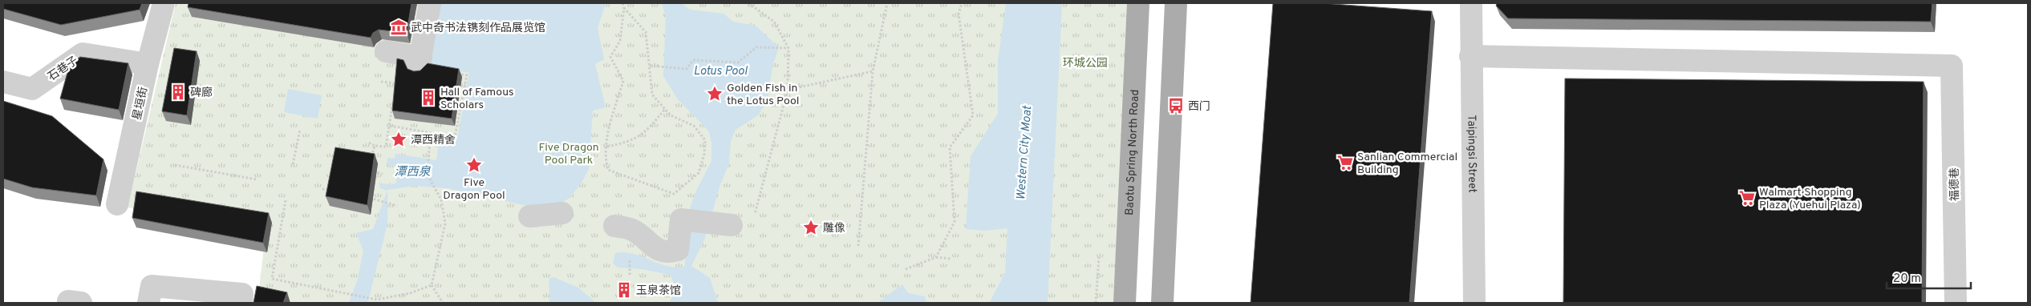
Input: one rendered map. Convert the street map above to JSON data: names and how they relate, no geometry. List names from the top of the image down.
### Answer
{
  "streets": {
    "main road": ["Baotu Spring North Road"],
    "street": [
      "石巷子",
      "星垣街",
      "Taipingsi Street",
      "福德巷"
    ]
  },
  "crossings": [
    ["石巷子", "星垣街"],
    ["Taipingsi Street", "福德巷"]
  ],
  "water": ["Lotus Pool", "Western City Moat", "潭西泉"],
  "parks": ["环城公园", "Five Dragon Pool Park"],
  "places": {
    "museum": ["武中奇书法镌刻作品展览馆"],
    "building": ["碑廊", "Hall of Famous Scholars", "玉泉茶馆"],
    "place": [
      "Golden Fish in the Lotus Pool",
      "潭西精舍",
      "Five Dragon Pool",
      "雕像"
    ],
    "bus stop": ["西门"],
    "supermarket": ["Sanlian Commercial Building", "Walmart Shopping Plaza (Yuehui Plaza)"]
  },
  "scale_bar": "20 m"
}
